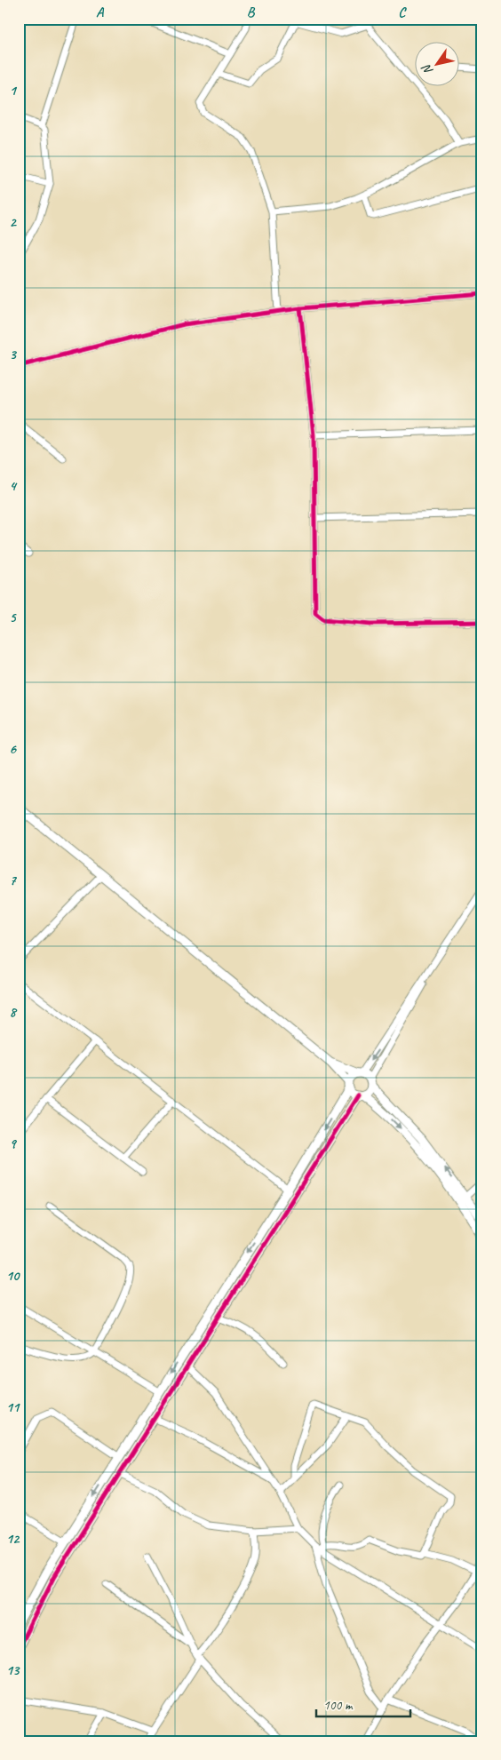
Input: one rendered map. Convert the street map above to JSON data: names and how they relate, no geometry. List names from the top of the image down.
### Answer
{
  "scale_bar": "100 m",
  "north": "bottom left",
  "grid": {
    "columns": ["A", "B", "C"],
    "rows": [
      "1",
      "2",
      "3",
      "4",
      "5",
      "6",
      "7",
      "8",
      "9",
      "10",
      "11",
      "12",
      "13"
    ]
  }
}
